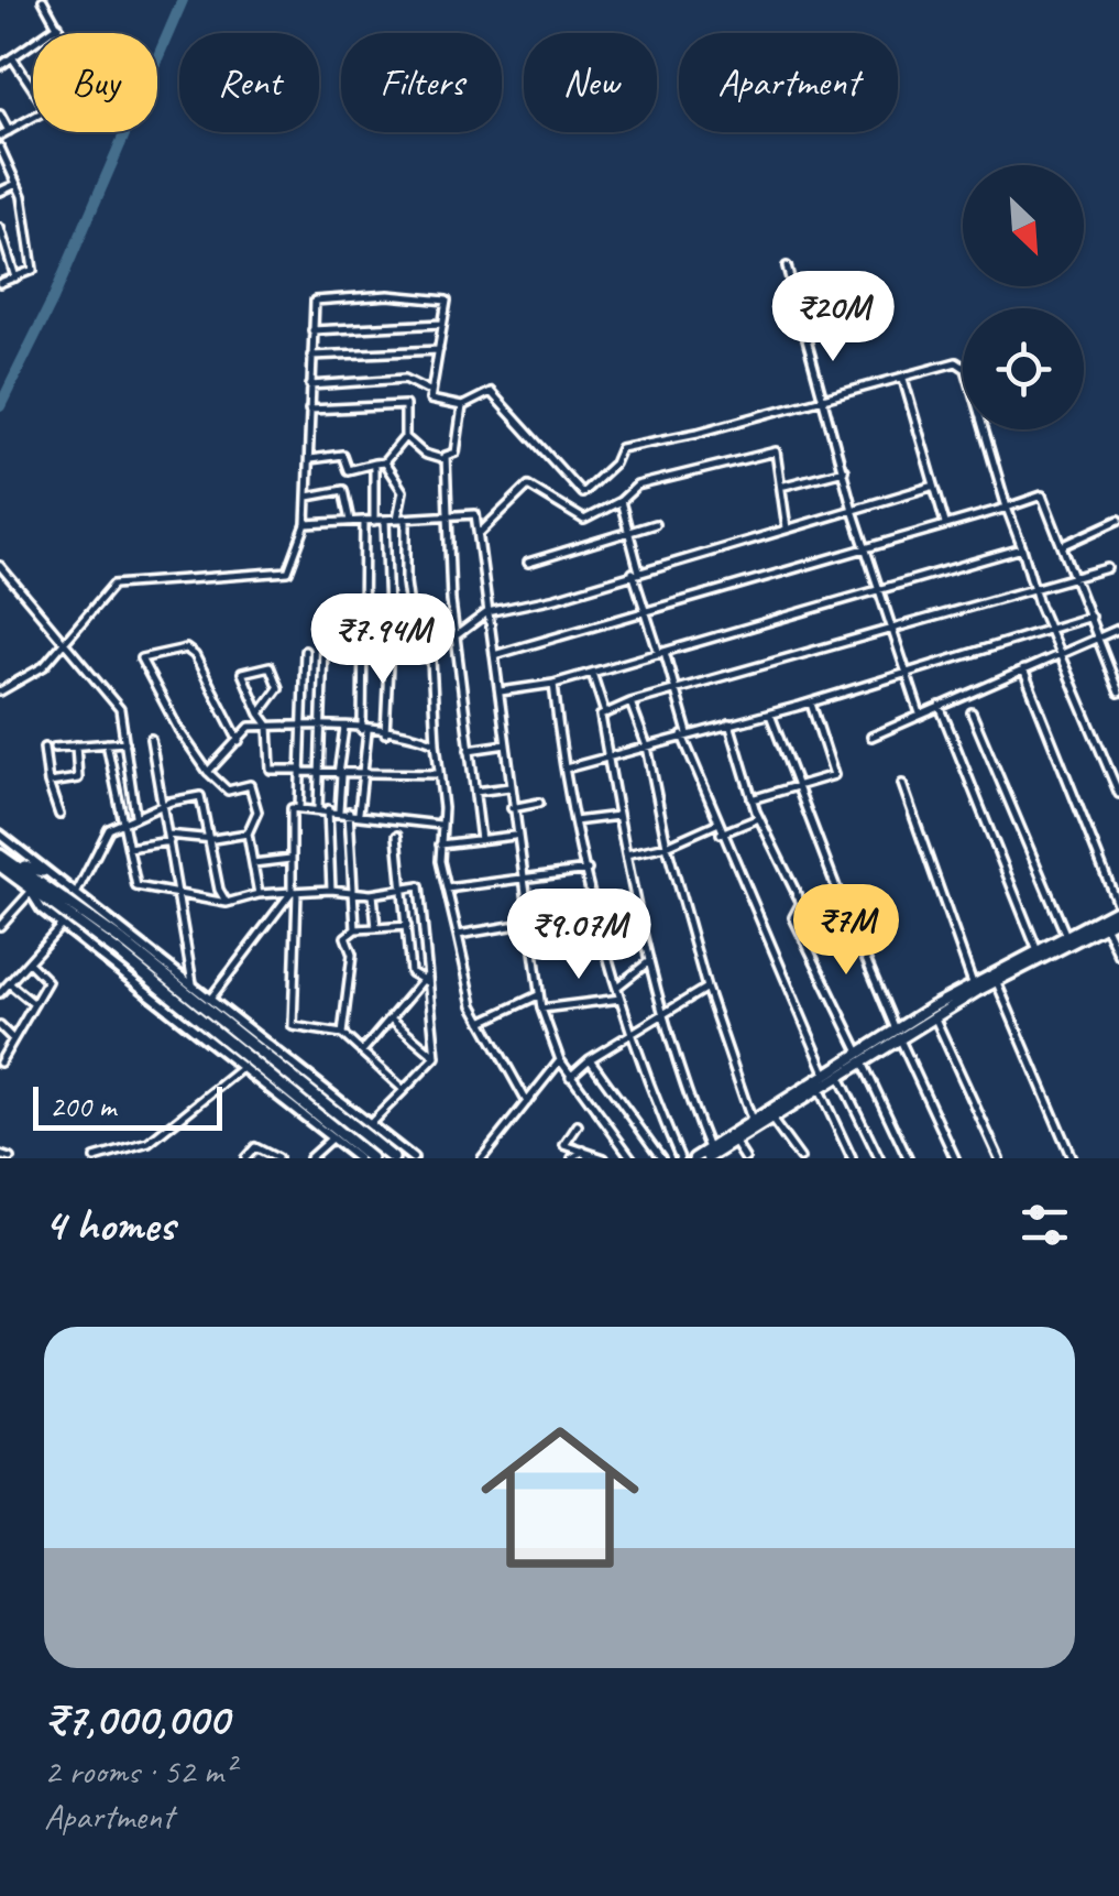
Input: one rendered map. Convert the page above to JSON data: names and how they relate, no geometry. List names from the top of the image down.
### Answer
{
  "scale_bar": "200 m",
  "north": "bottom right",
  "page": {
    "chip": [
      "Buy",
      "Rent",
      "Filters",
      "New",
      "Apartment"
    ],
    "price": [
      "₹20M",
      "₹7.94M",
      "₹7M",
      "₹9.07M"
    ],
    "scale": "200 m",
    "heading": "4 homes",
    "list": [
      {
        "name": "₹7,000,000",
        "note": "2 rooms · 52 m² · Apartment"
      }
    ]
  }
}
